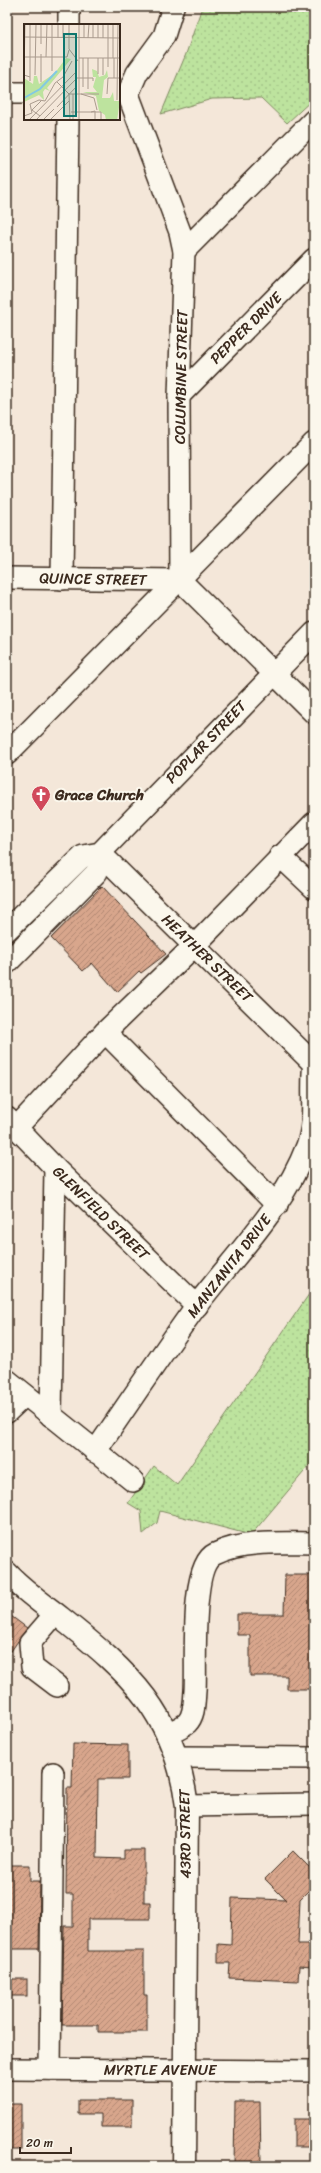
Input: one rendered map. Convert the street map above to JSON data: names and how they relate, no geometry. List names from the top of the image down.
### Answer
{
  "streets": {
    "main road": ["43RD STREET"],
    "street": [
      "PEPPER DRIVE",
      "COLUMBINE STREET",
      "QUINCE STREET",
      "POPLAR STREET",
      "HEATHER STREET",
      "GLENFIELD STREET",
      "MANZANITA DRIVE",
      "MYRTLE AVENUE"
    ]
  },
  "crossings": [
    ["PEPPER DRIVE", "COLUMBINE STREET"],
    ["COLUMBINE STREET", "QUINCE STREET"],
    ["POPLAR STREET", "HEATHER STREET"],
    ["HEATHER STREET", "MANZANITA DRIVE"],
    ["GLENFIELD STREET", "MANZANITA DRIVE"],
    ["43RD STREET", "MYRTLE AVENUE"]
  ],
  "places": {
    "church": ["Grace Church"]
  },
  "scale_bar": "20 m"
}
